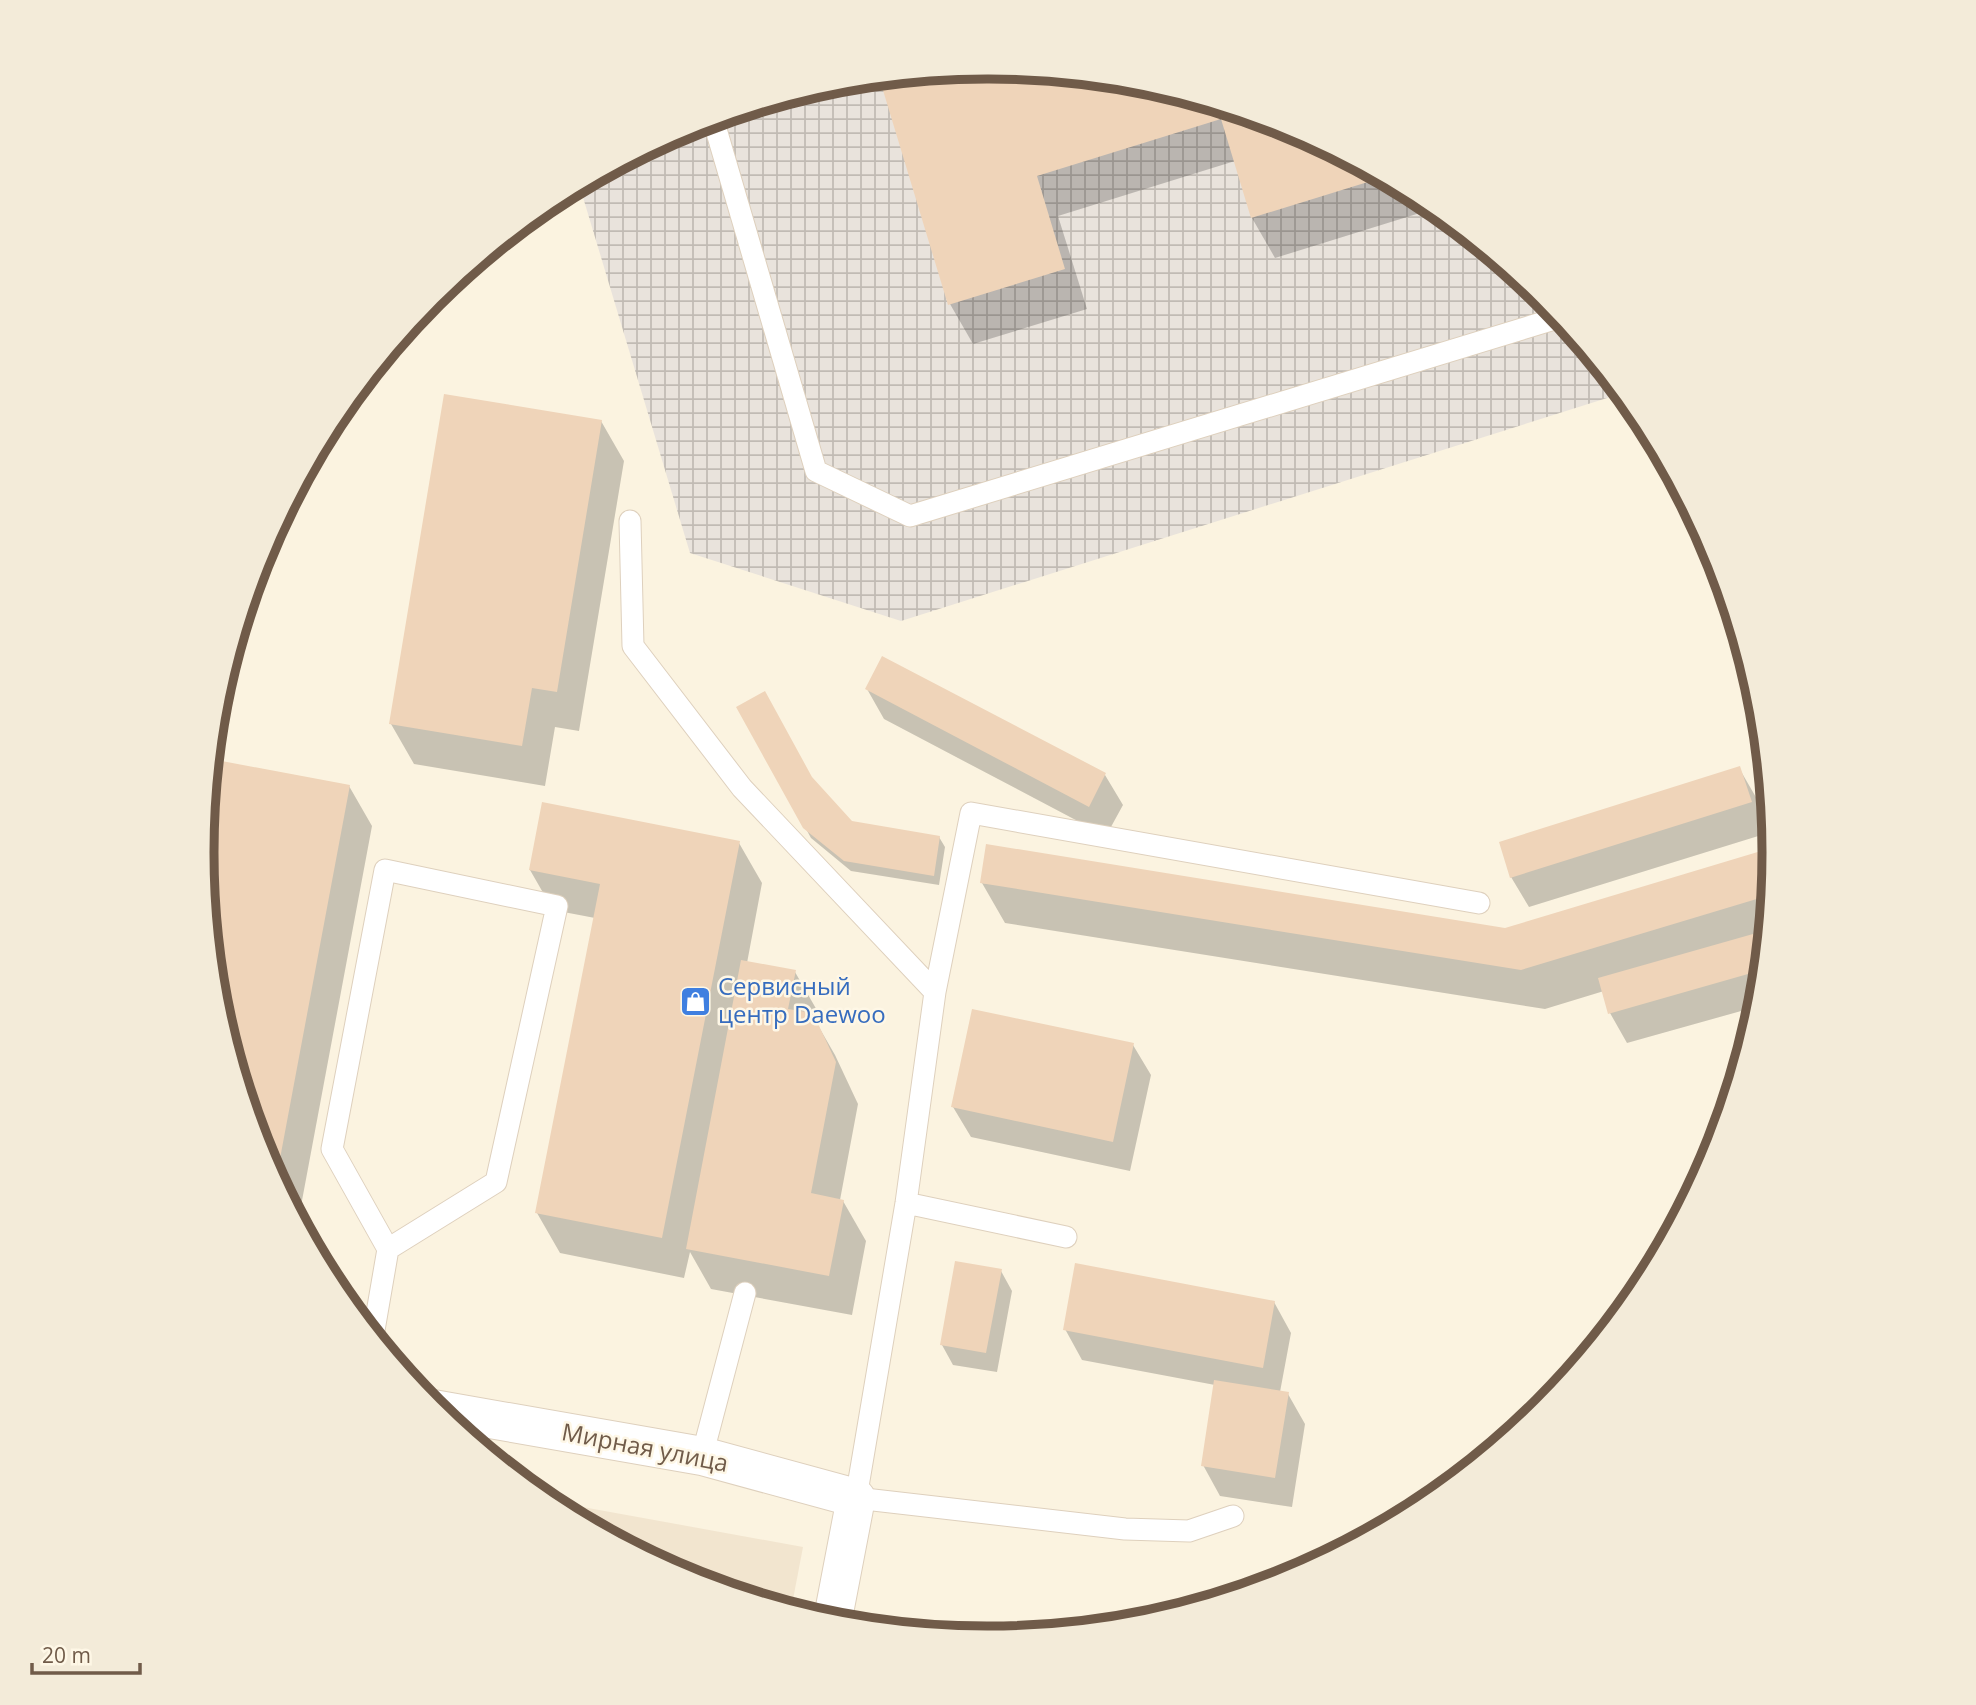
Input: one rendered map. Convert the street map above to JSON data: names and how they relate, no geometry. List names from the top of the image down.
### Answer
{
  "streets": {
    "street": ["Мирная улица"]
  },
  "places": {
    "shop": ["Сервисный центр Daewoo"]
  },
  "scale_bar": "20 m"
}
